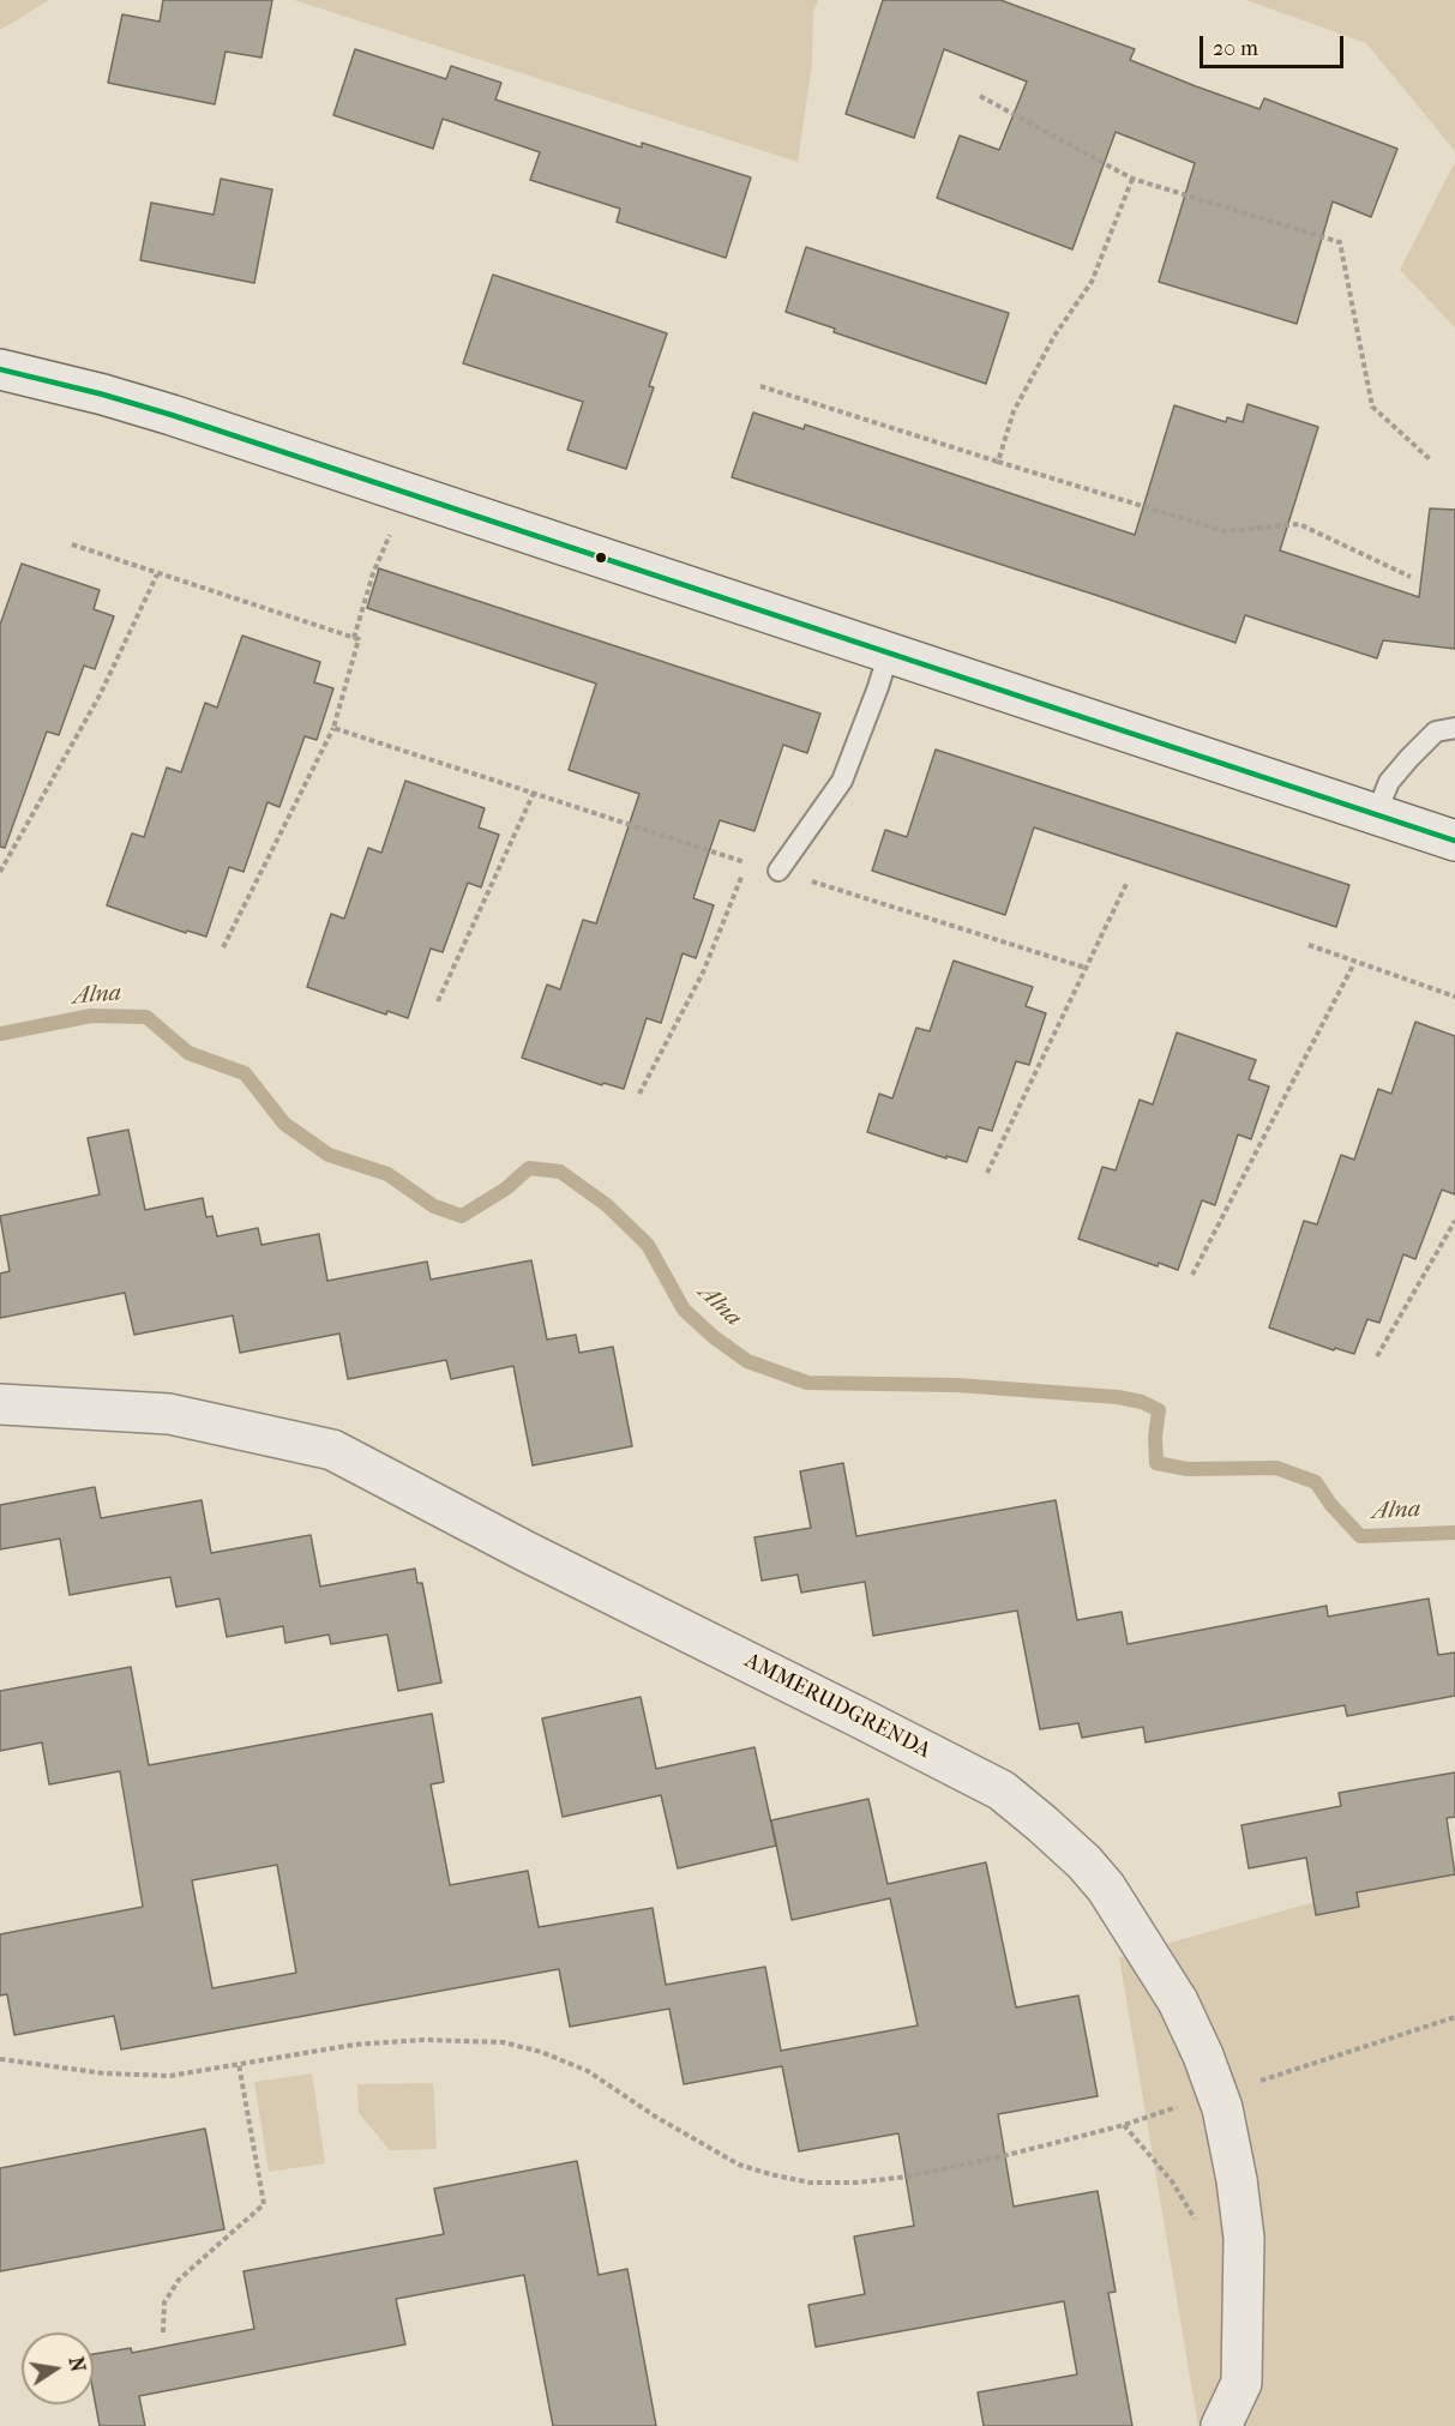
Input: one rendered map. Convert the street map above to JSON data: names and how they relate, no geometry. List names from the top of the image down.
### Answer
{
  "streets": {
    "street": ["AMMERUDGRENDA"]
  },
  "water": ["Alna"],
  "scale_bar": "20 m",
  "north": "right"
}
